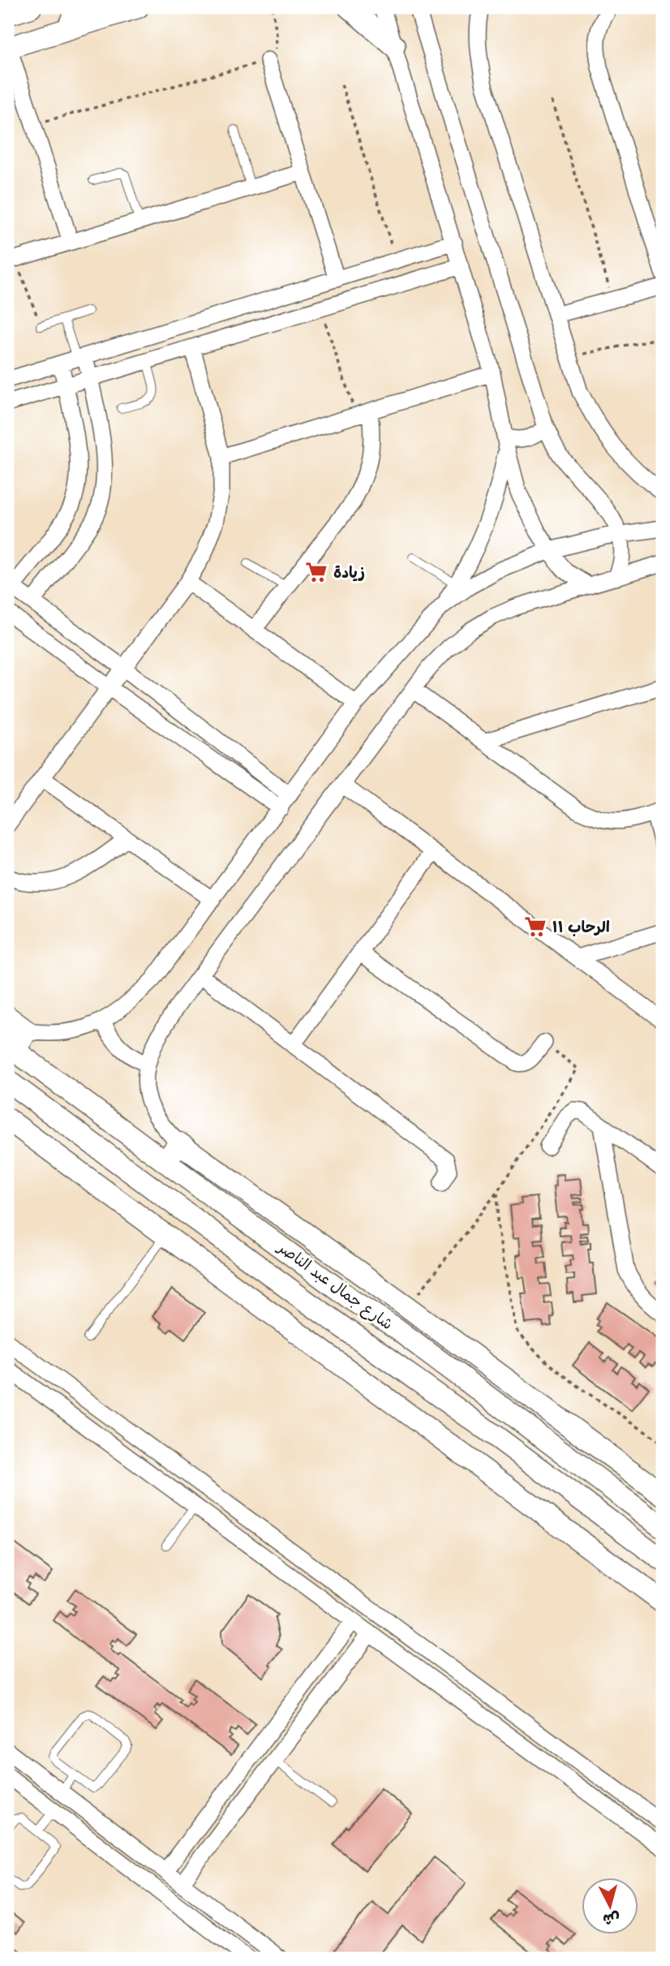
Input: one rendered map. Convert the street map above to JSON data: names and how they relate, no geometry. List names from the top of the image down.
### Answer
{
  "streets": {
    "main road": ["شارع جمال عبد الناصر"]
  },
  "places": {
    "supermarket": ["زيادة", "الرحاب ١١"]
  },
  "north": "bottom"
}
